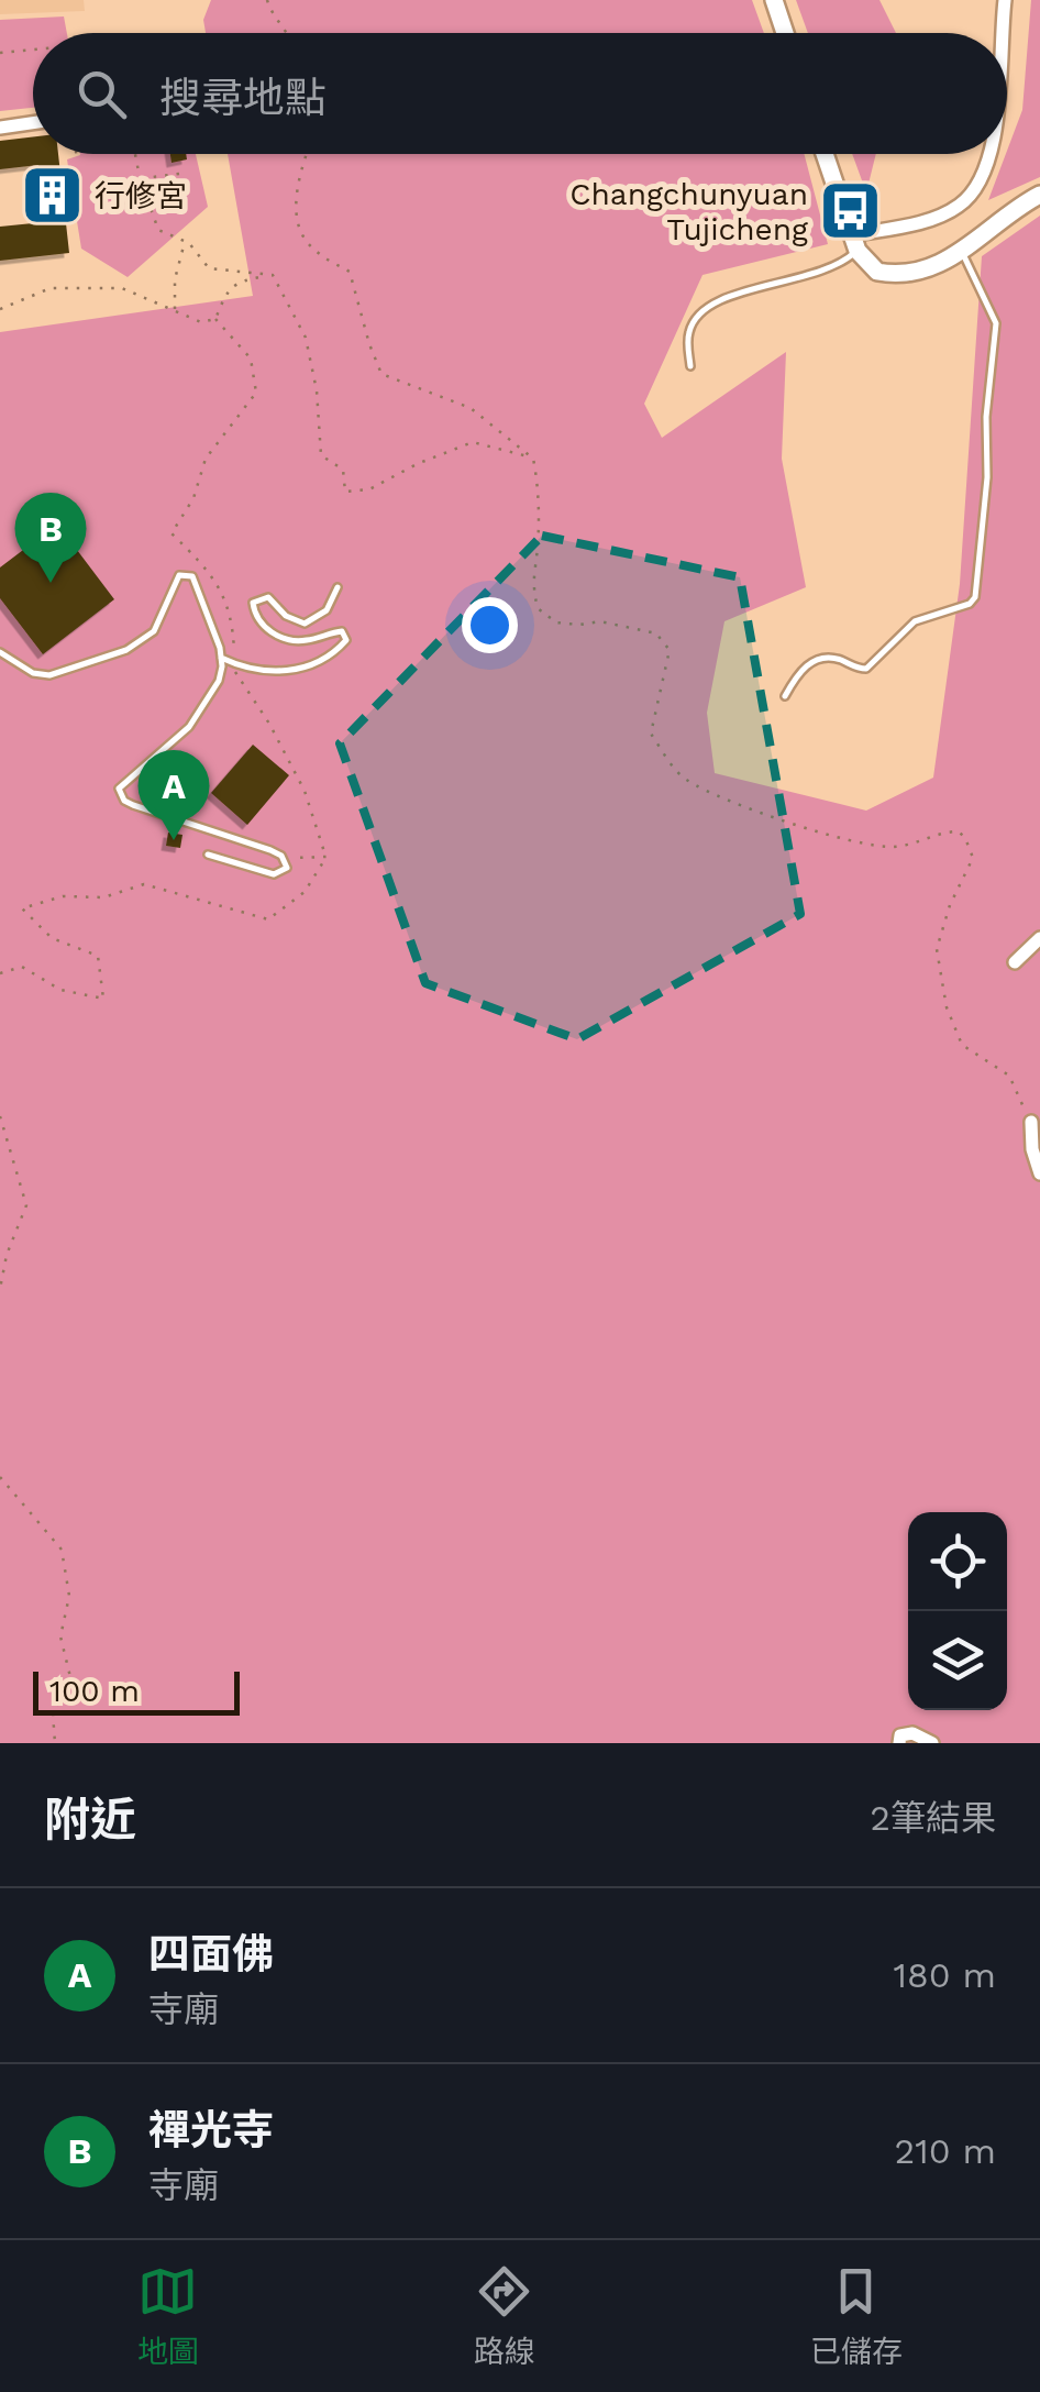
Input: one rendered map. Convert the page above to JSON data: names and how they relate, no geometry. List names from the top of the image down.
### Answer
{
  "places": {
    "building": ["行修宮"],
    "bus stop": ["Changchunyuan Tujicheng"]
  },
  "scale_bar": "100 m",
  "page": {
    "search": "搜尋地點",
    "pins": ["B", "A"],
    "scale": "100 m",
    "heading": ["附近", "2筆結果"],
    "list": [
      {
        "mark": "A",
        "name": "四面佛",
        "note": "寺廟",
        "value": "180 m"
      },
      {
        "mark": "B",
        "name": "禪光寺",
        "note": "寺廟",
        "value": "210 m"
      }
    ],
    "nav": ["地圖", "路線", "已儲存"]
  }
}
